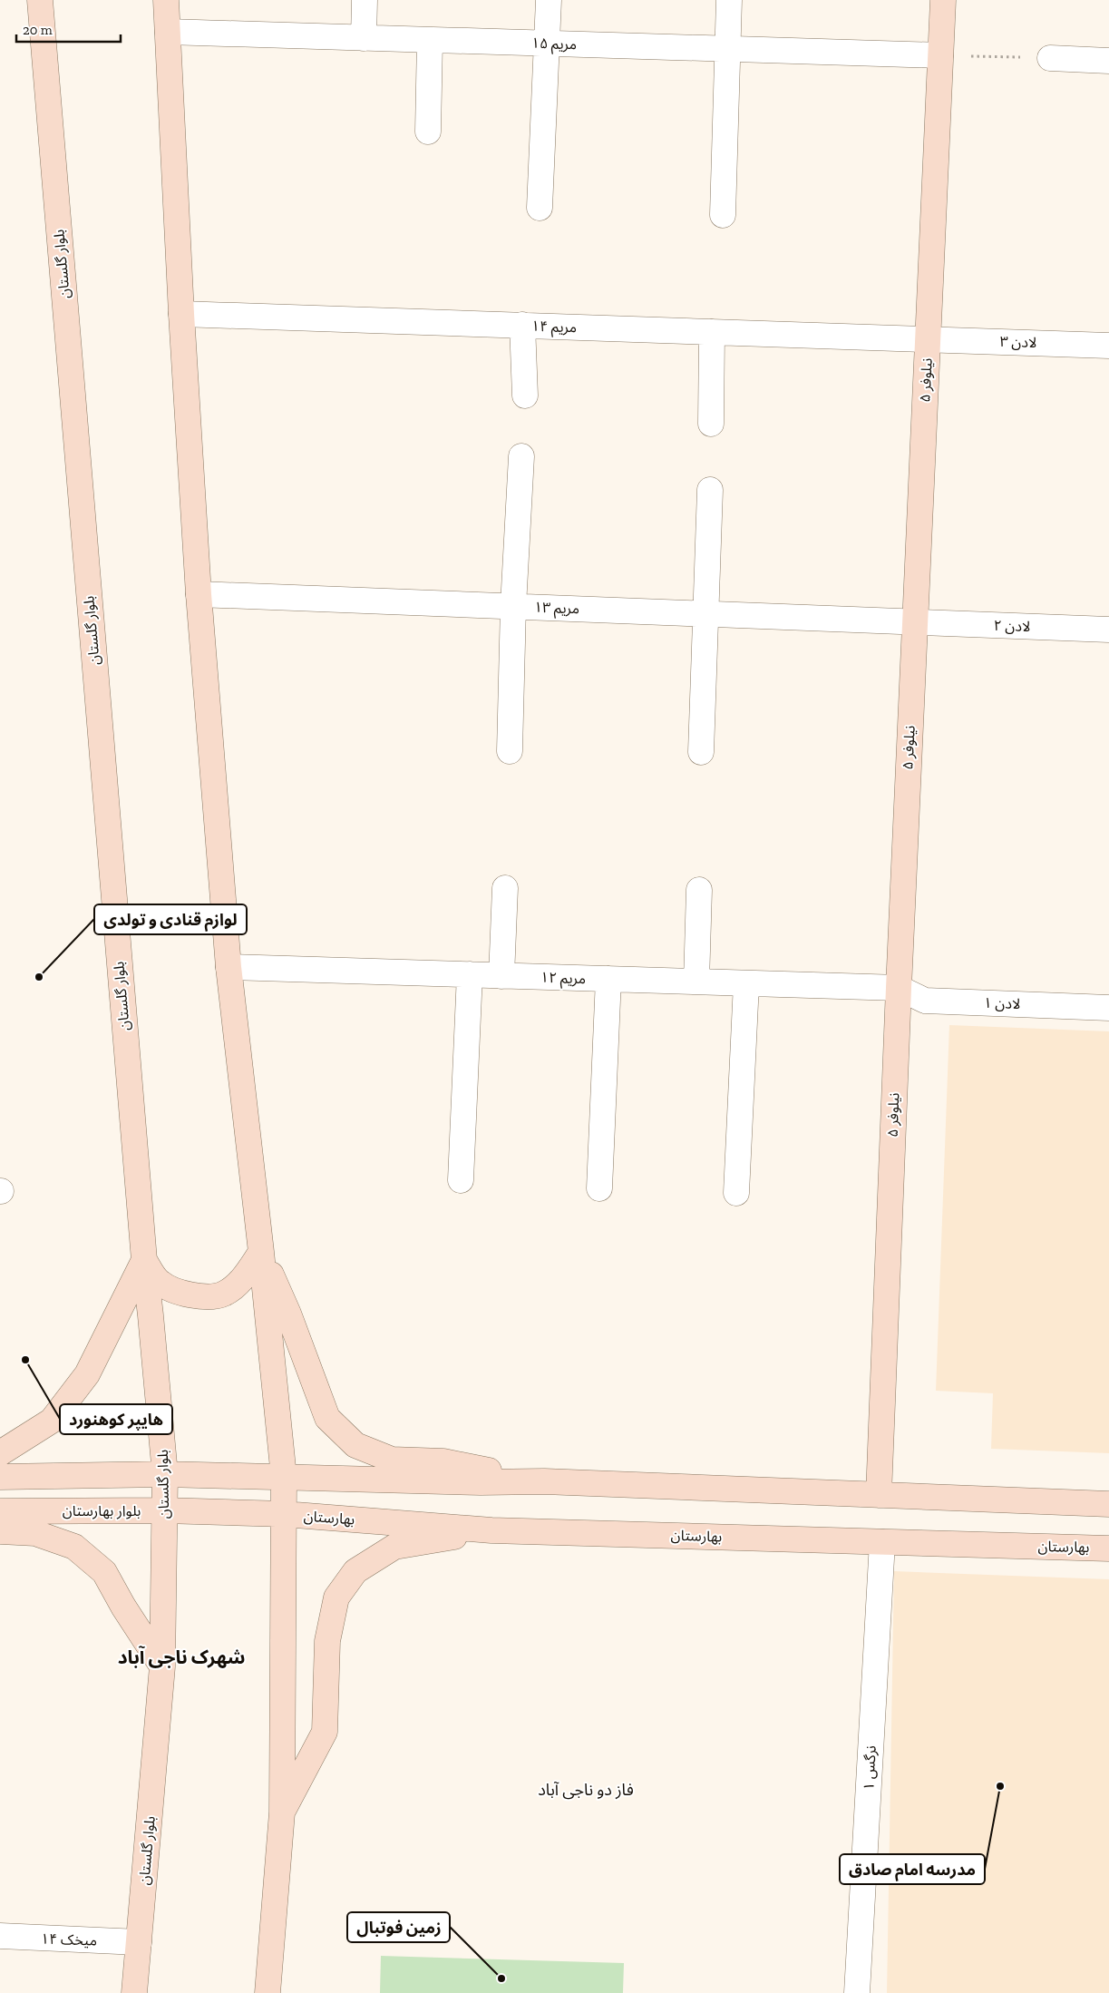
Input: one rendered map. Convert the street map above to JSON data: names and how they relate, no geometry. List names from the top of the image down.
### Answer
{
  "streets": {
    "main road": [
      "بلوار گلستان",
      "نیلوفر ۵",
      "بلوار بهارستان",
      "بهارستان"
    ],
    "street": [
      "مریم ۱۵",
      "مریم ۱۴",
      "لادن ۳",
      "مریم ۱۳",
      "لادن ۲",
      "مریم ۱۲",
      "لادن ۱",
      "نرگس ۱",
      "میخک ۱۴"
    ]
  },
  "crossings": [
    ["مریم ۱۵", "نیلوفر ۵"],
    ["بلوار گلستان", "بلوار بهارستان"],
    ["بلوار گلستان", "میخک ۱۴"],
    ["مریم ۱۴", "لادن ۳"],
    ["مریم ۱۴", "نیلوفر ۵"],
    ["لادن ۳", "نیلوفر ۵"],
    ["نیلوفر ۵", "مریم ۱۳"],
    ["نیلوفر ۵", "لادن ۲"],
    ["نیلوفر ۵", "مریم ۱۲"],
    ["نیلوفر ۵", "لادن ۱"],
    ["مریم ۱۳", "لادن ۲"],
    ["مریم ۱۲", "لادن ۱"],
    ["بلوار بهارستان", "بهارستان"],
    ["بهارستان", "نرگس ۱"]
  ],
  "districts": ["شهرک ناجی آباد", "فاز دو ناجی آباد"],
  "places": [
    "لوازم قنادی و تولدی",
    "هایپر کوهنورد",
    "مدرسه امام صادق",
    "زمین فوتبال"
  ],
  "scale_bar": "20 m"
}
